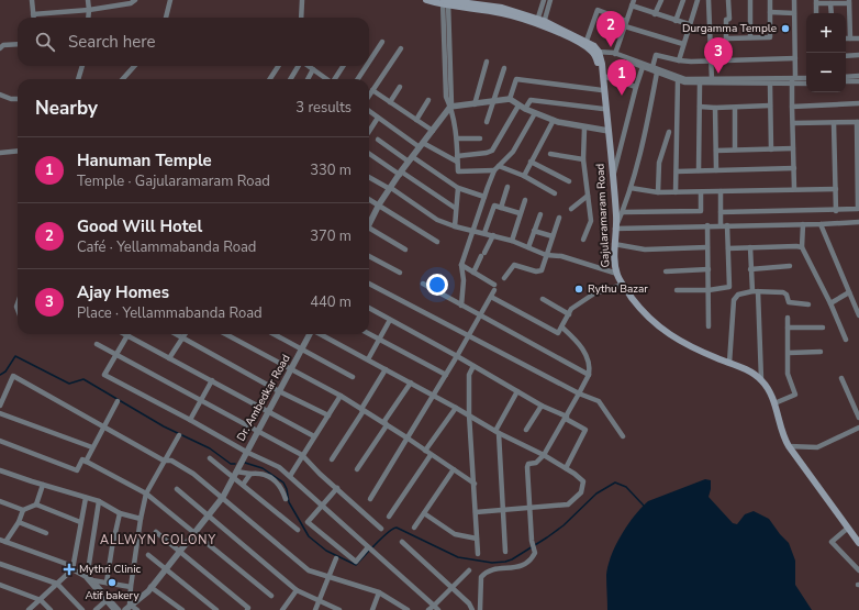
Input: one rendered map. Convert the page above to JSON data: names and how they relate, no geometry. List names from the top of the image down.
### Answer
{
  "streets": {
    "main road": ["Gajularamaram Road"],
    "street": ["Dr. Ambedkar Road"]
  },
  "districts": ["ALLWYN COLONY"],
  "places": {
    "other": ["Durgamma Temple", "Rythu Bazar", "Atif bakery"],
    "health": ["Mythri Clinic"]
  },
  "page": {
    "pins": ["2", "3", "1"],
    "map_buttons": ["+", "−"],
    "search": "Search here",
    "heading": ["Nearby", "3 results"],
    "list": [
      {
        "mark": "1",
        "name": "Hanuman Temple",
        "note": "Temple · Gajularamaram Road",
        "value": "330 m"
      },
      {
        "mark": "2",
        "name": "Good Will Hotel",
        "note": "Café · Yellammabanda Road",
        "value": "370 m"
      },
      {
        "mark": "3",
        "name": "Ajay Homes",
        "note": "Place · Yellammabanda Road",
        "value": "440 m"
      }
    ]
  }
}
